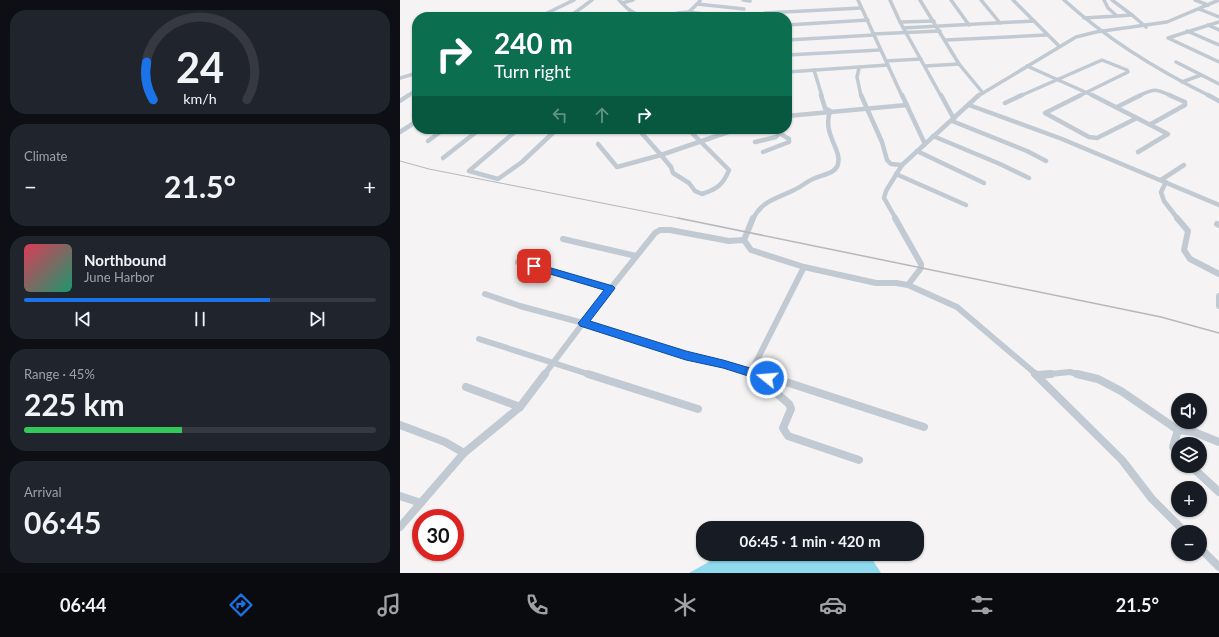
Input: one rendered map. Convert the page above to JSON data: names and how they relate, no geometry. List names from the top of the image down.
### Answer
{
  "page": {
    "turn": ["240 m", "Turn right"],
    "tile": [
      "Climate",
      ["Range · 45%", "225 km"],
      ["Arrival", "06:45"]
    ],
    "heat": ["−", "21.5°", "+"],
    "song": ["Northbound", "June Harbor"],
    "map_buttons": ["+", "−"],
    "limit": "30",
    "trip": "06:45 · 1 min · 420 m",
    "tabs": ["06:44", "21.5°"],
    "gauge": ["24", "km/h"]
  }
}
